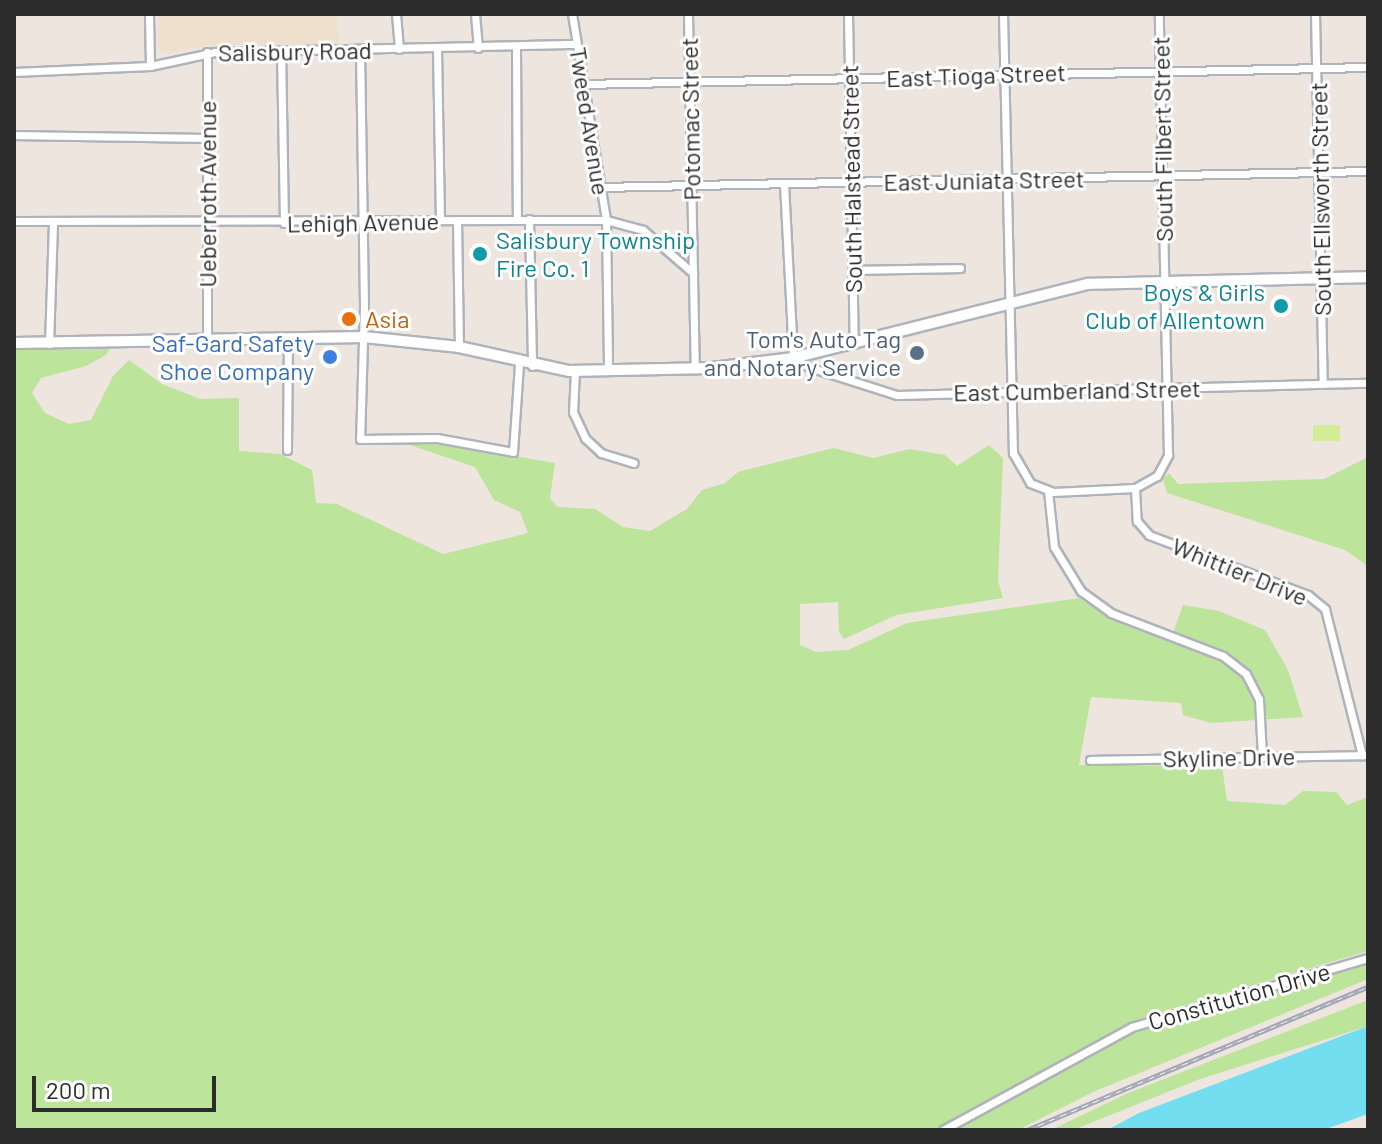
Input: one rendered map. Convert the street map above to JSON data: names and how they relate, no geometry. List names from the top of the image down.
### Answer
{
  "streets": {
    "street": [
      "Salisbury Road",
      "East Tioga Street",
      "Potomac Street",
      "Tweed Avenue",
      "South Filbert Street",
      "South Halstead Street",
      "East Juniata Street",
      "Ueberroth Avenue",
      "South Ellsworth Street",
      "Lehigh Avenue",
      "East Cumberland Street",
      "Whittier Drive",
      "Skyline Drive",
      "Constitution Drive"
    ]
  },
  "crossings": [
    ["Salisbury Road", "Tweed Avenue"],
    ["Salisbury Road", "Ueberroth Avenue"],
    ["East Tioga Street", "Potomac Street"],
    ["East Tioga Street", "Tweed Avenue"],
    ["East Tioga Street", "South Filbert Street"],
    ["East Tioga Street", "South Halstead Street"],
    ["East Tioga Street", "South Ellsworth Street"],
    ["Potomac Street", "East Juniata Street"],
    ["Potomac Street", "Lehigh Avenue"],
    ["Tweed Avenue", "East Juniata Street"],
    ["Tweed Avenue", "Lehigh Avenue"],
    ["South Filbert Street", "East Juniata Street"],
    ["South Filbert Street", "East Cumberland Street"],
    ["South Filbert Street", "Whittier Drive"],
    ["South Halstead Street", "East Juniata Street"],
    ["East Juniata Street", "South Ellsworth Street"],
    ["Ueberroth Avenue", "Lehigh Avenue"],
    ["South Ellsworth Street", "East Cumberland Street"],
    ["Whittier Drive", "Skyline Drive"]
  ],
  "places": [
    "Salisbury Township Fire Co. 1",
    "Boys & Girls Club of Allentown",
    "Asia",
    "Tom's Auto Tag and Notary Service",
    "Saf-Gard Safety Shoe Company"
  ],
  "scale_bar": "200 m"
}
